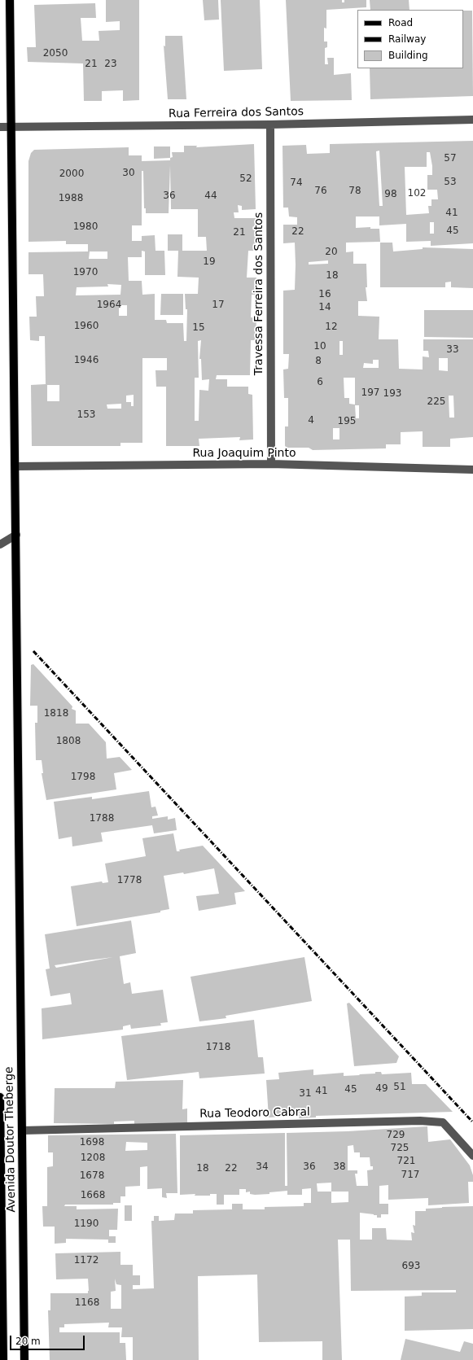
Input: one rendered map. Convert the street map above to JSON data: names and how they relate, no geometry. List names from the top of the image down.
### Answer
{
  "streets": {
    "main road": ["Avenida Doutor Theberge"],
    "street": [
      "Rua Ferreira dos Santos",
      "Travessa Ferreira dos Santos",
      "Rua Joaquim Pinto",
      "Rua Teodoro Cabral"
    ]
  },
  "crossings": [
    ["Rua Ferreira dos Santos", "Travessa Ferreira dos Santos"],
    ["Rua Ferreira dos Santos", "Avenida Doutor Theberge"],
    ["Travessa Ferreira dos Santos", "Rua Joaquim Pinto"],
    ["Rua Joaquim Pinto", "Avenida Doutor Theberge"],
    ["Rua Teodoro Cabral", "Avenida Doutor Theberge"]
  ],
  "house_numbers": [
    "2050",
    "21",
    "23",
    "57",
    "30",
    "2000",
    "52",
    "53",
    "74",
    "76",
    "78",
    "102",
    "98",
    "36",
    "44",
    "1988",
    "41",
    "1980",
    "45",
    "22",
    "21",
    "20",
    "19",
    "1970",
    "18",
    "16",
    "1964",
    "17",
    "14",
    "1960",
    "12",
    "15",
    "10",
    "33",
    "1946",
    "8",
    "6",
    "197",
    "193",
    "225",
    "153",
    "4",
    "195",
    "1818",
    "1808",
    "1798",
    "1788",
    "1778",
    "1718",
    "51",
    "49",
    "45",
    "41",
    "31",
    "729",
    "1698",
    "725",
    "1208",
    "721",
    "34",
    "36",
    "38",
    "18",
    "22",
    "717",
    "1678",
    "1668",
    "1190",
    "1172",
    "693",
    "1168"
  ],
  "legend": ["Road", "Railway", "Building"],
  "scale_bar": "20 m"
}
